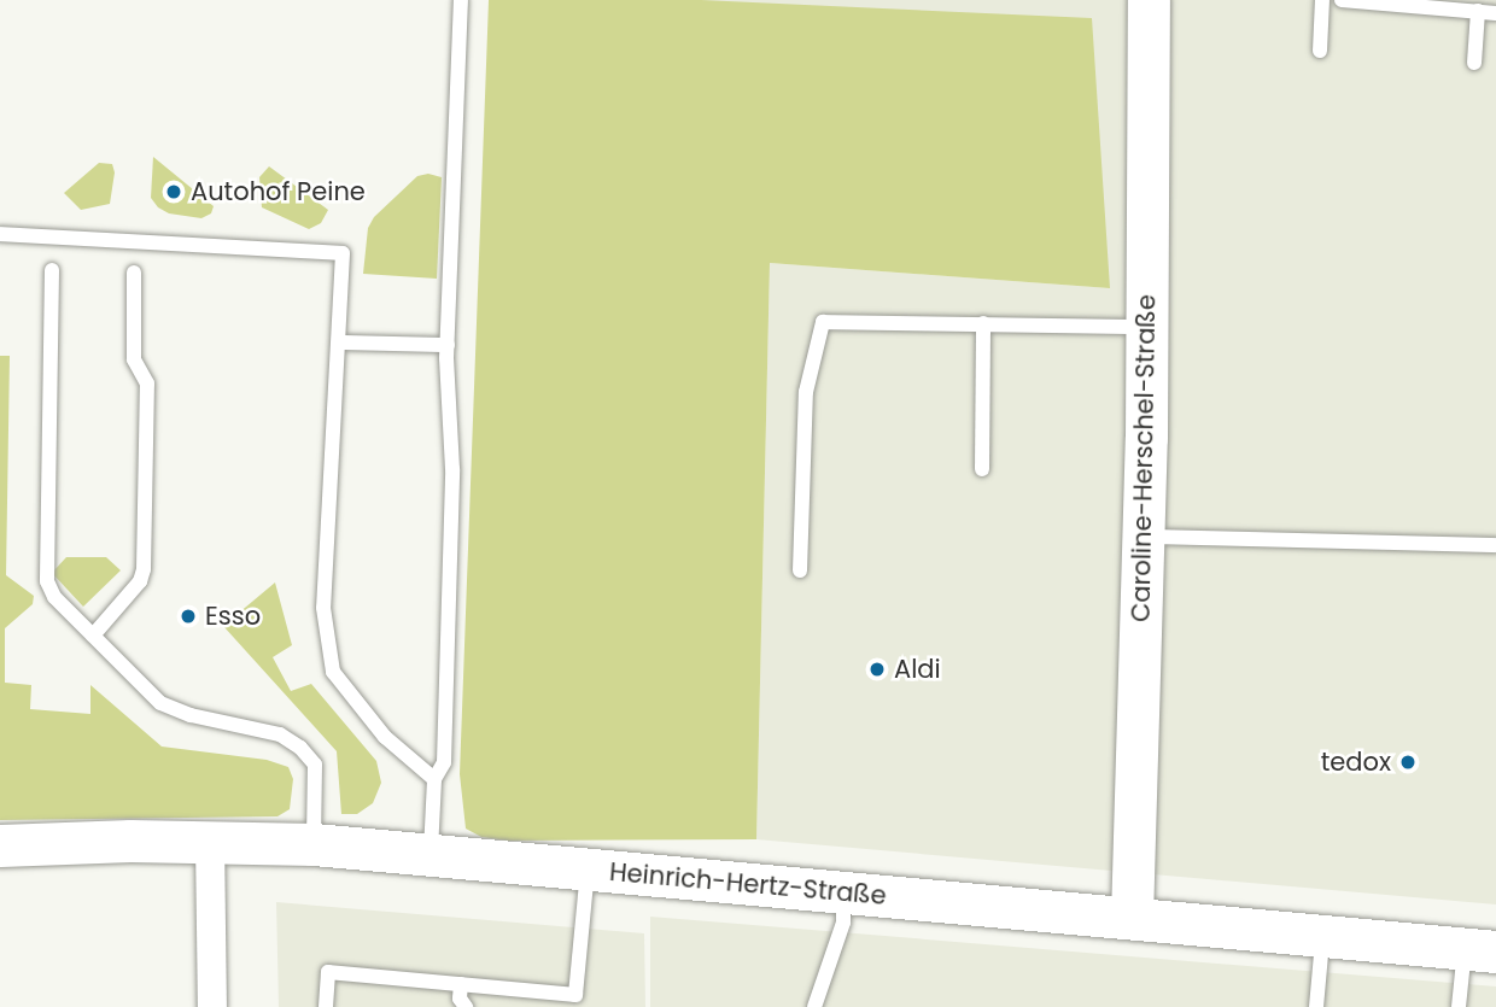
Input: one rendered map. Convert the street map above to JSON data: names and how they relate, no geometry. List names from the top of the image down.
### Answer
{
  "streets": {
    "street": ["Caroline-Herschel-Straße", "Heinrich-Hertz-Straße"]
  },
  "crossings": [
    ["Caroline-Herschel-Straße", "Heinrich-Hertz-Straße"]
  ],
  "places": [
    "Autohof Peine",
    "Esso",
    "Aldi",
    "tedox"
  ]
}
